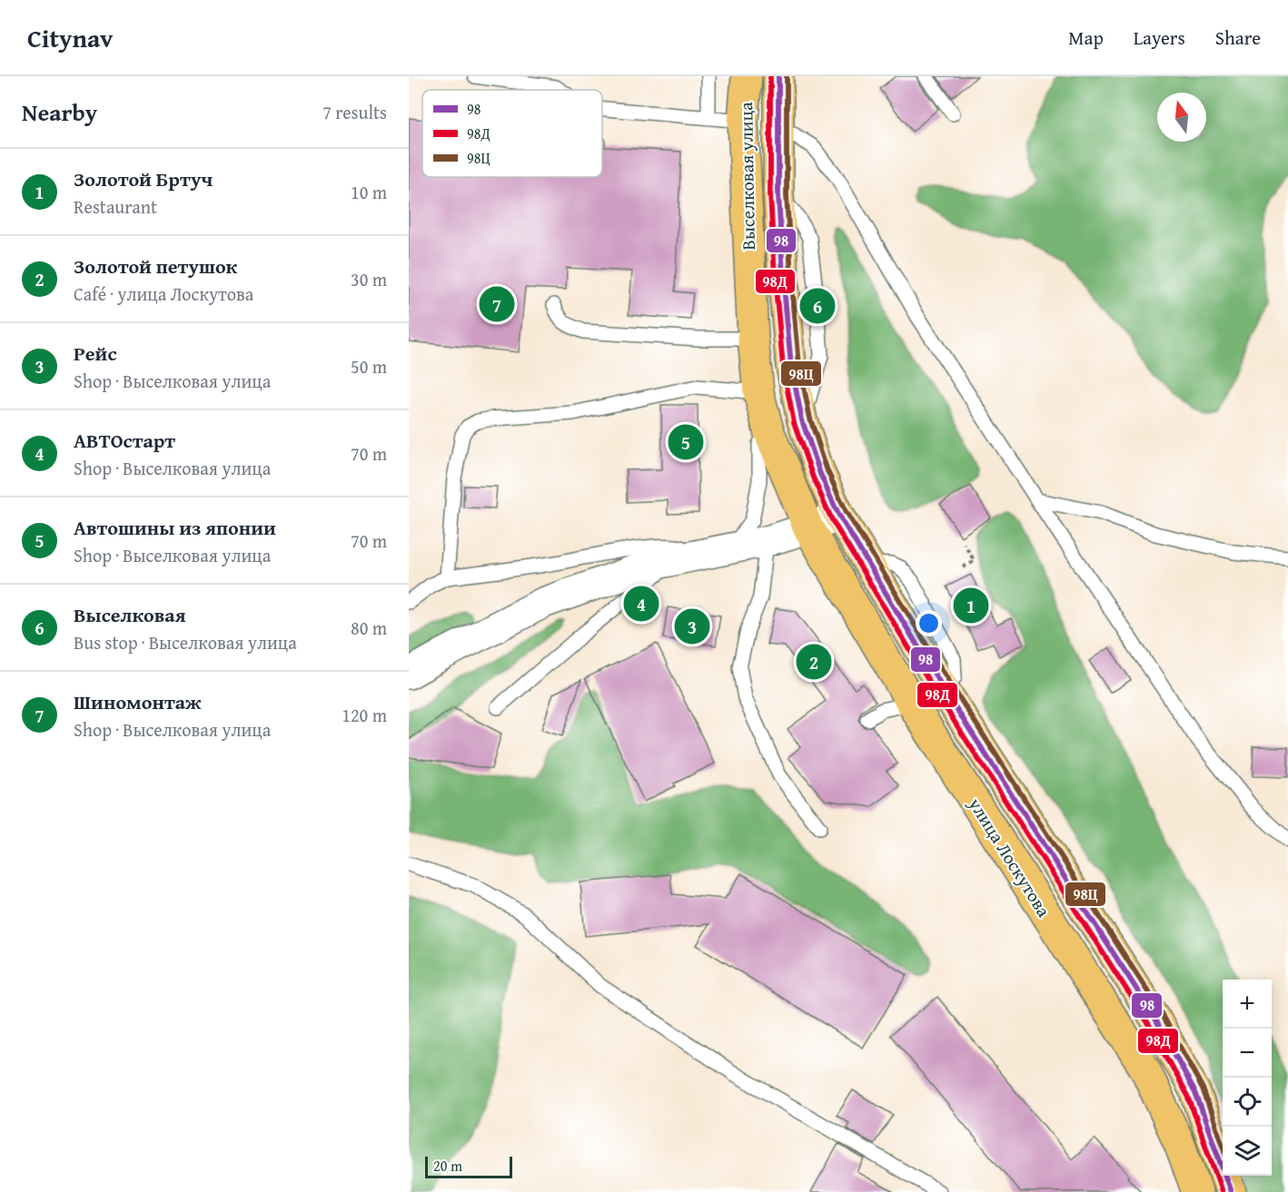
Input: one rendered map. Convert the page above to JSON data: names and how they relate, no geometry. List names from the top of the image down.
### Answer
{
  "streets": {
    "main road": ["Выселковая улица", "улица Лоскутова"]
  },
  "crossings": [
    ["Выселковая улица", "улица Лоскутова"]
  ],
  "lines": ["transit line 98", "transit line 98Д", "transit line 98Ц"],
  "legend": ["98", "98Д", "98Ц"],
  "scale_bar": "20 m",
  "north": "top",
  "page": {
    "header": "Citynav",
    "nav": ["Map", "Layers", "Share"],
    "heading": ["Nearby", "7 results"],
    "list": [
      {
        "mark": "1",
        "name": "Золотой Бртуч",
        "note": "Restaurant",
        "value": "10 m"
      },
      {
        "mark": "2",
        "name": "Золотой петушок",
        "note": "Café · улица Лоскутова",
        "value": "30 m"
      },
      {
        "mark": "3",
        "name": "Рейс",
        "note": "Shop · Выселковая улица",
        "value": "50 m"
      },
      {
        "mark": "4",
        "name": "АВТОстарт",
        "note": "Shop · Выселковая улица",
        "value": "70 m"
      },
      {
        "mark": "5",
        "name": "Автошины из японии",
        "note": "Shop · Выселковая улица",
        "value": "70 m"
      },
      {
        "mark": "6",
        "name": "Выселковая",
        "note": "Bus stop · Выселковая улица",
        "value": "80 m"
      },
      {
        "mark": "7",
        "name": "Шиномонтаж",
        "note": "Shop · Выселковая улица",
        "value": "120 m"
      }
    ],
    "pins": [
      "7",
      "6",
      "5",
      "4",
      "1",
      "3",
      "2"
    ],
    "map_buttons": ["+", "−"],
    "scale": "20 m"
  }
}
